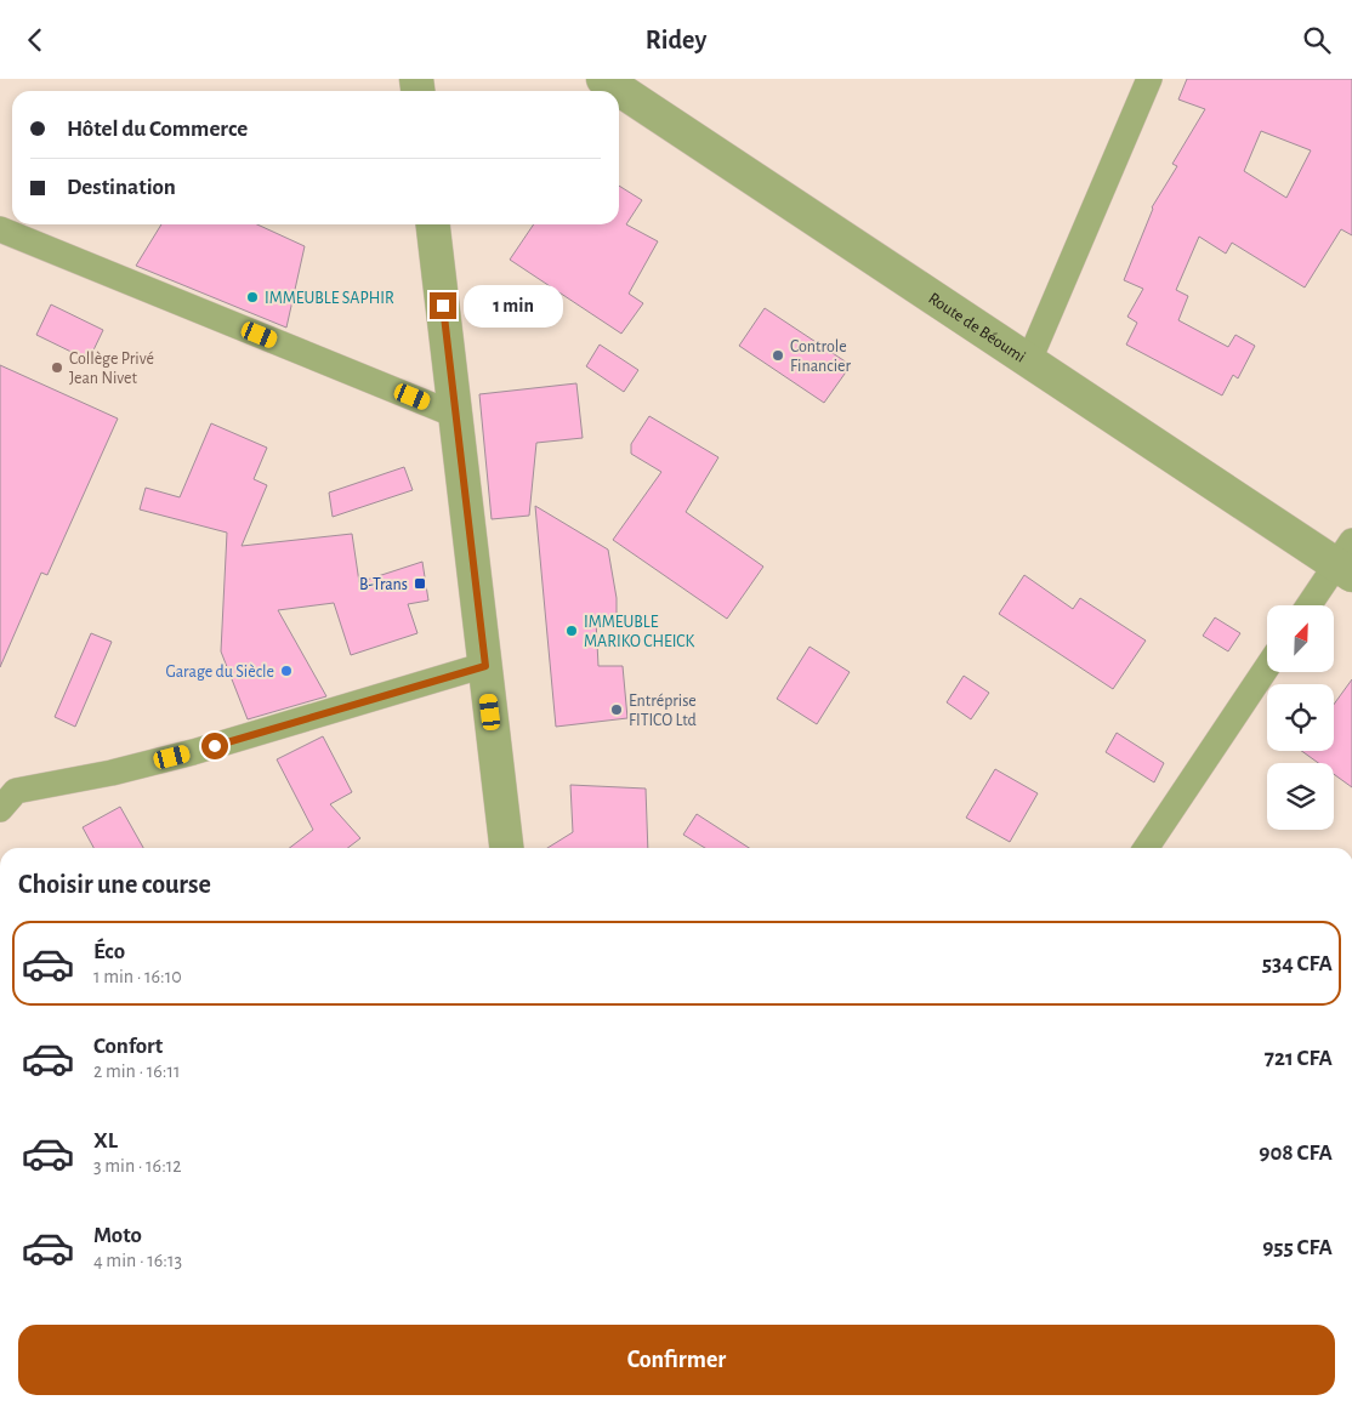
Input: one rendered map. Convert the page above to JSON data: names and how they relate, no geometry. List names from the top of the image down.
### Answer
{
  "streets": {
    "street": ["Route de Béoumi"]
  },
  "places": {
    "other": [
      "IMMEUBLE SAPHIR",
      "Controle Financier",
      "Collège Privé Jean Nivet",
      "IMMEUBLE MARIKO CHEICK",
      "Garage du Siècle",
      "Entréprise FITICO Ltd"
    ],
    "transit": ["B-Trans"]
  },
  "north": "top right",
  "page": {
    "header": "Ridey",
    "banner": ["Hôtel du Commerce", "Destination"],
    "bubble": "1 min",
    "heading": "Choisir une course",
    "list": [
      {
        "name": "Éco",
        "note": "1 min · 16:10",
        "value": "534 CFA"
      },
      {
        "name": "Confort",
        "note": "2 min · 16:11",
        "value": "721 CFA"
      },
      {
        "name": "XL",
        "note": "3 min · 16:12",
        "value": "908 CFA"
      },
      {
        "name": "Moto",
        "note": "4 min · 16:13",
        "value": "955 CFA"
      }
    ],
    "buttons": "Confirmer"
  }
}
